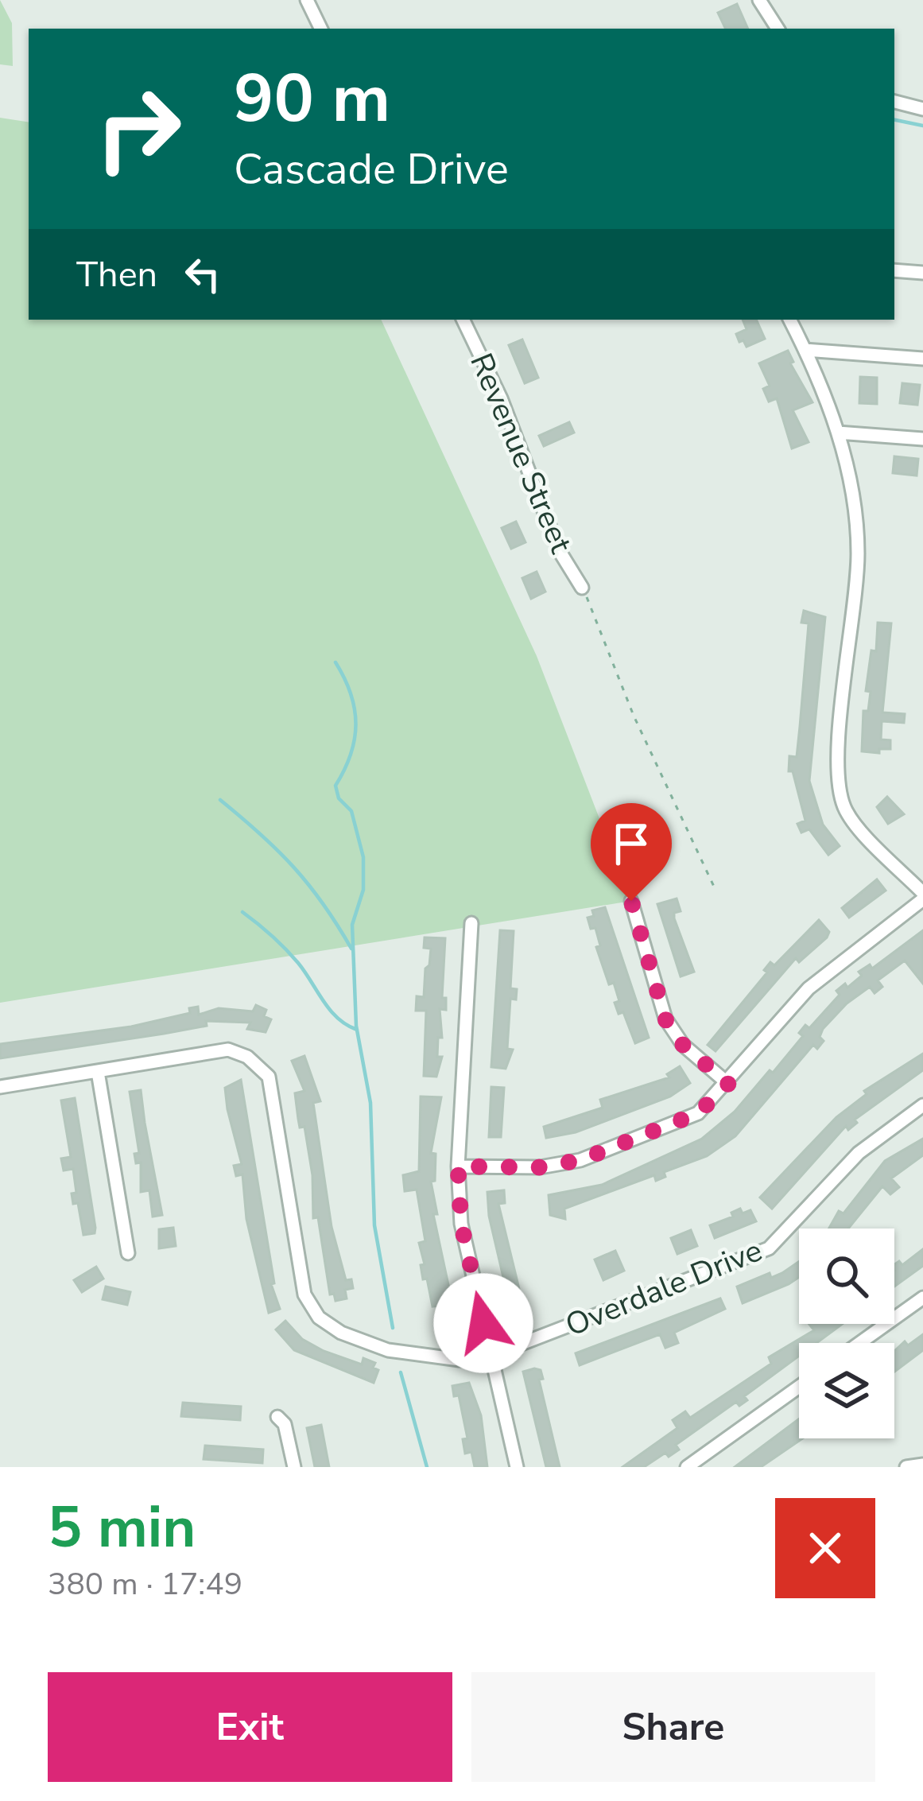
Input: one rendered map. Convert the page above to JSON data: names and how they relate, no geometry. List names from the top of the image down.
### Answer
{
  "streets": {
    "street": ["Revenue Street", "Overdale Drive"]
  },
  "page": {
    "turn": ["90 m", "Cascade Drive"],
    "then": "Then",
    "heading": ["5 min", "380 m · 17:49"],
    "buttons": ["Exit", "Share"]
  }
}
